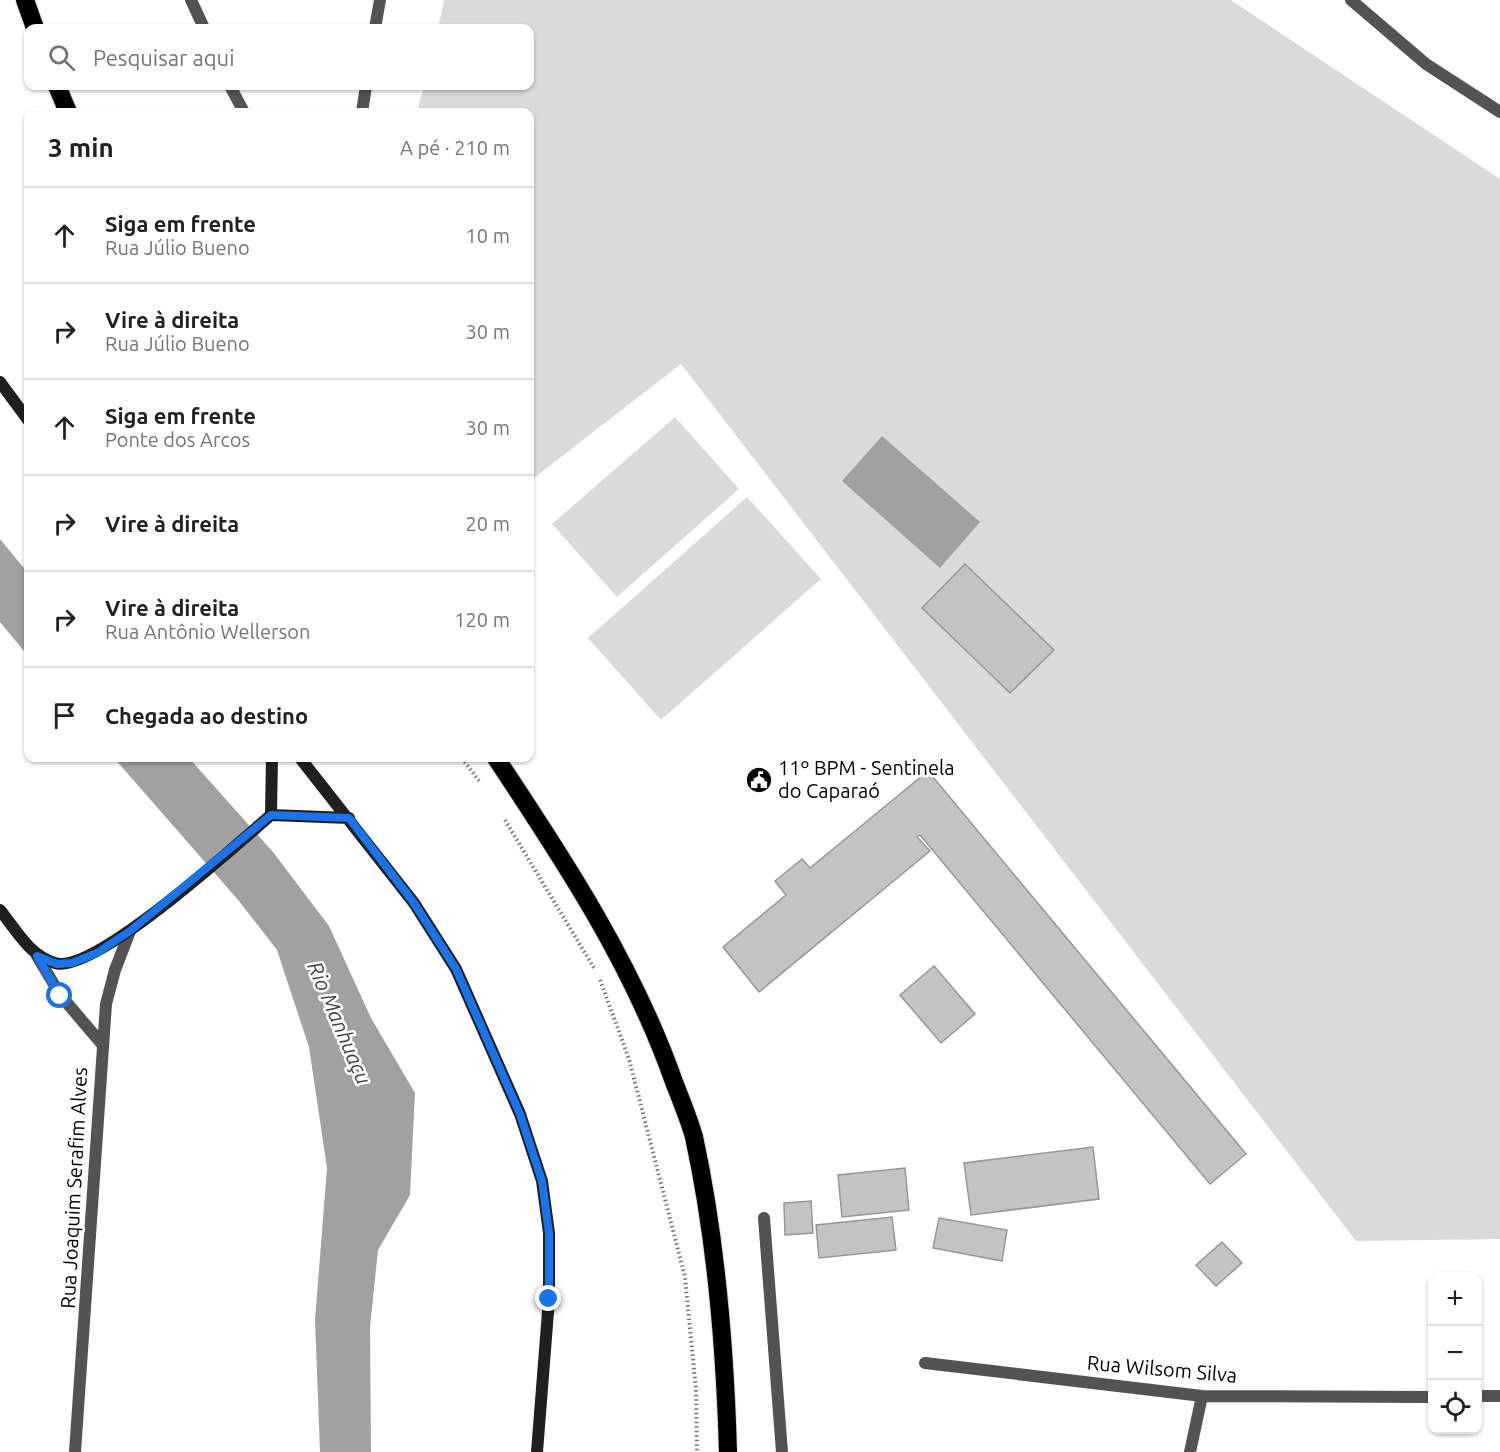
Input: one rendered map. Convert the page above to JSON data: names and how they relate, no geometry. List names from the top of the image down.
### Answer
{
  "streets": {
    "street": ["Rua Joaquim Serafim Alves", "Rua Wilsom Silva"]
  },
  "water": ["Rio Manhuaçu"],
  "places": {
    "public building": ["11º BPM - Sentinela do Caparaó"]
  },
  "page": {
    "search": "Pesquisar aqui",
    "heading": ["3 min", "A pé · 210 m"],
    "list": [
      ["Siga em frente", "Rua Júlio Bueno", "10 m"],
      ["Vire à direita", "Rua Júlio Bueno", "30 m"],
      ["Siga em frente", "Ponte dos Arcos", "30 m"],
      ["Vire à direita", "20 m"],
      ["Vire à direita", "Rua Antônio Wellerson", "120 m"],
      "Chegada ao destino"
    ],
    "map_buttons": ["+", "−"]
  }
}
